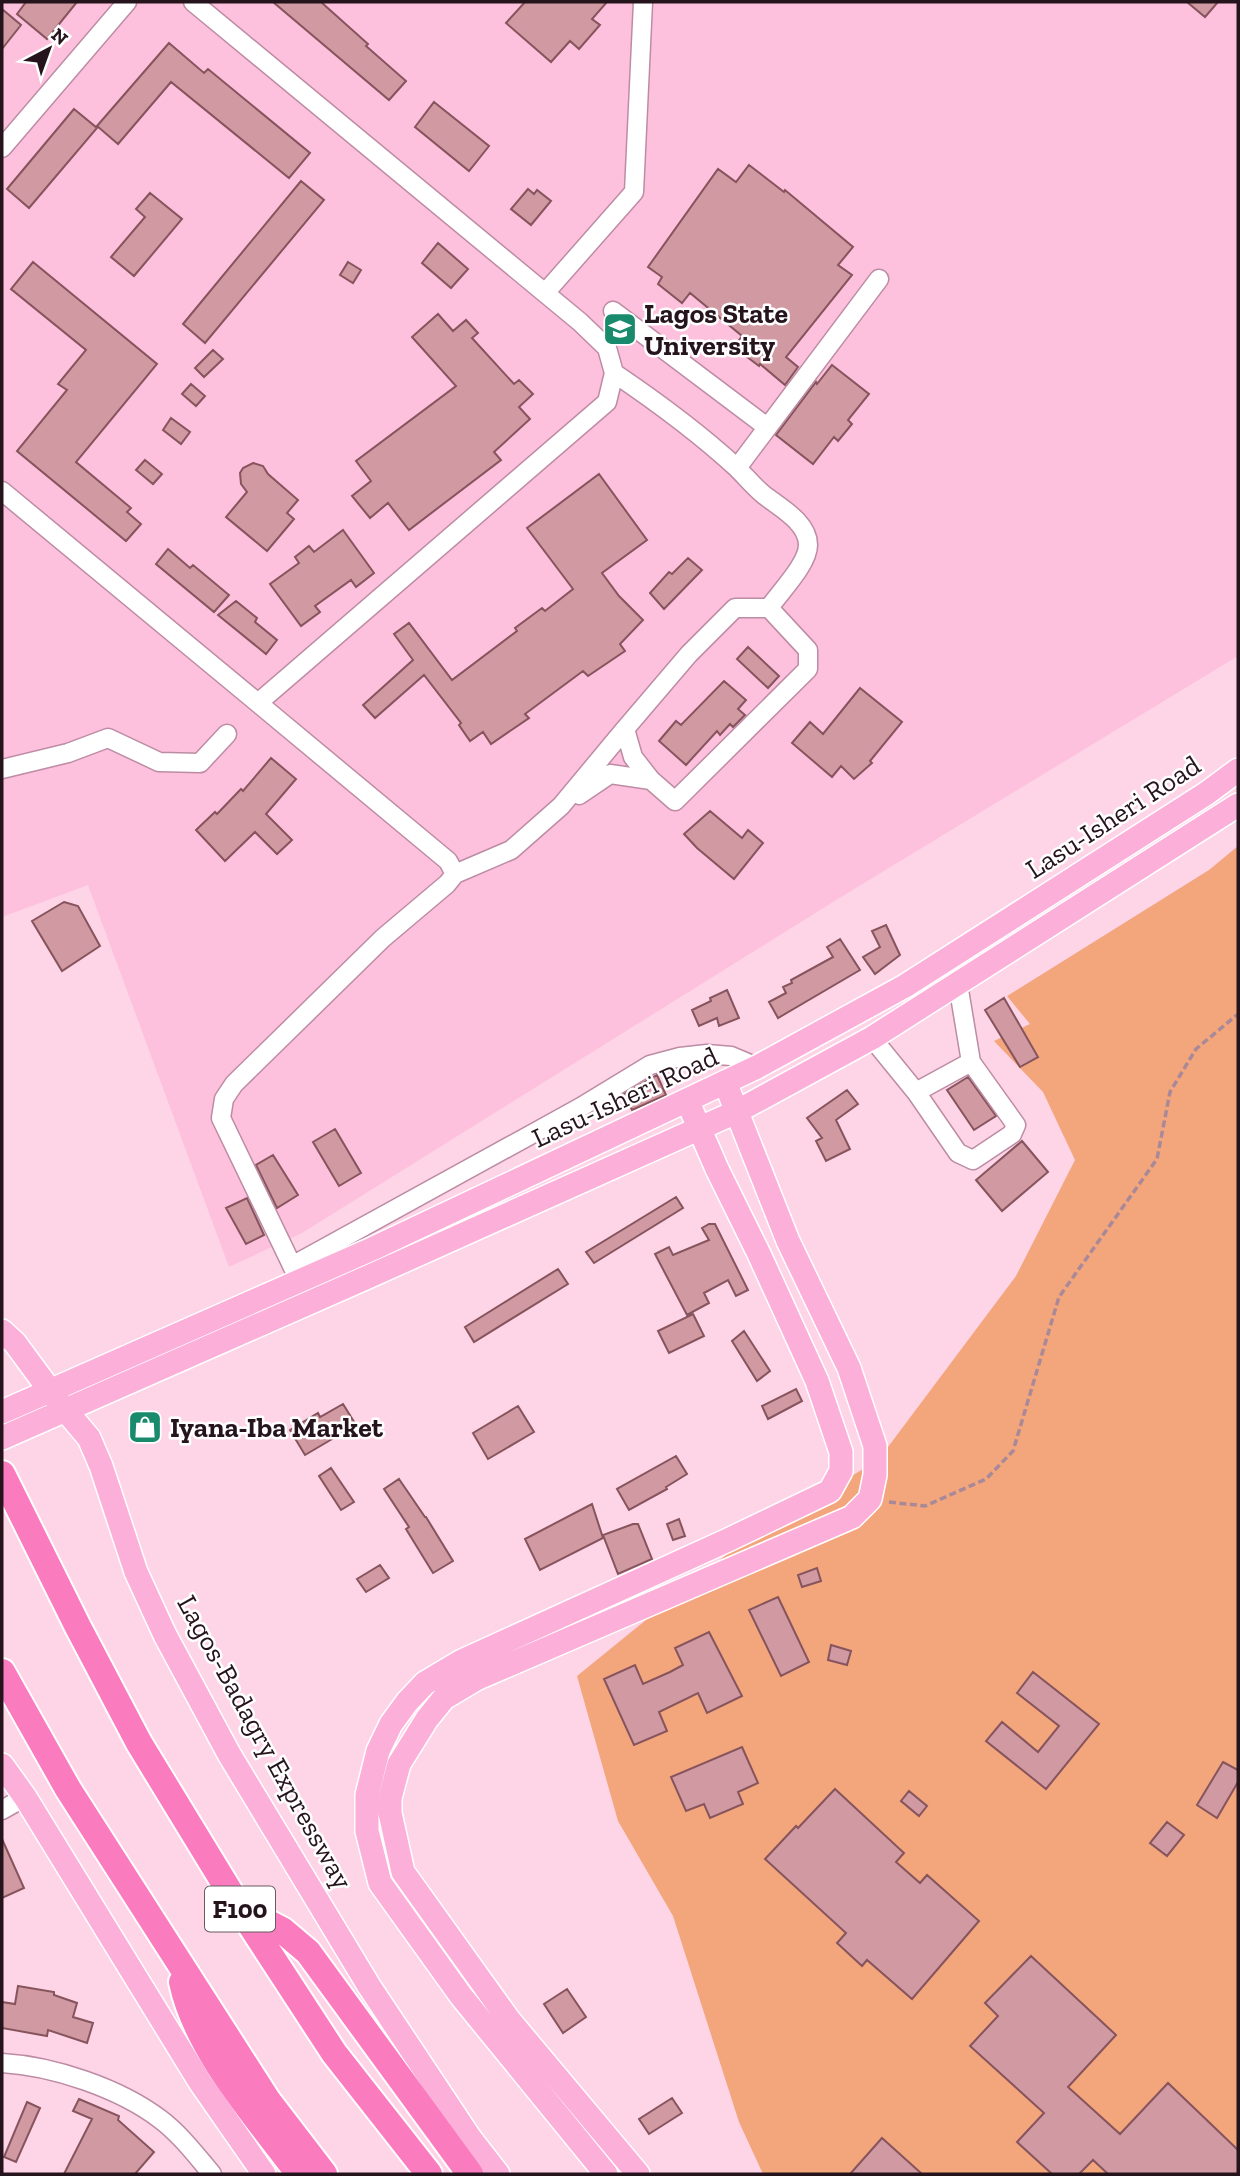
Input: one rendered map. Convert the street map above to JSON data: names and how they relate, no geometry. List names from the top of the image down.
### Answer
{
  "streets": {
    "highway": ["F100"],
    "main road": ["Lasu-Isheri Road", "Lagos-Badagry Expressway"]
  },
  "crossings": [
    ["Lasu-Isheri Road", "Lagos-Badagry Expressway"]
  ],
  "places": {
    "school or university": ["Lagos State University"],
    "shop": ["Iyana-Iba Market"]
  },
  "north": "top right"
}
